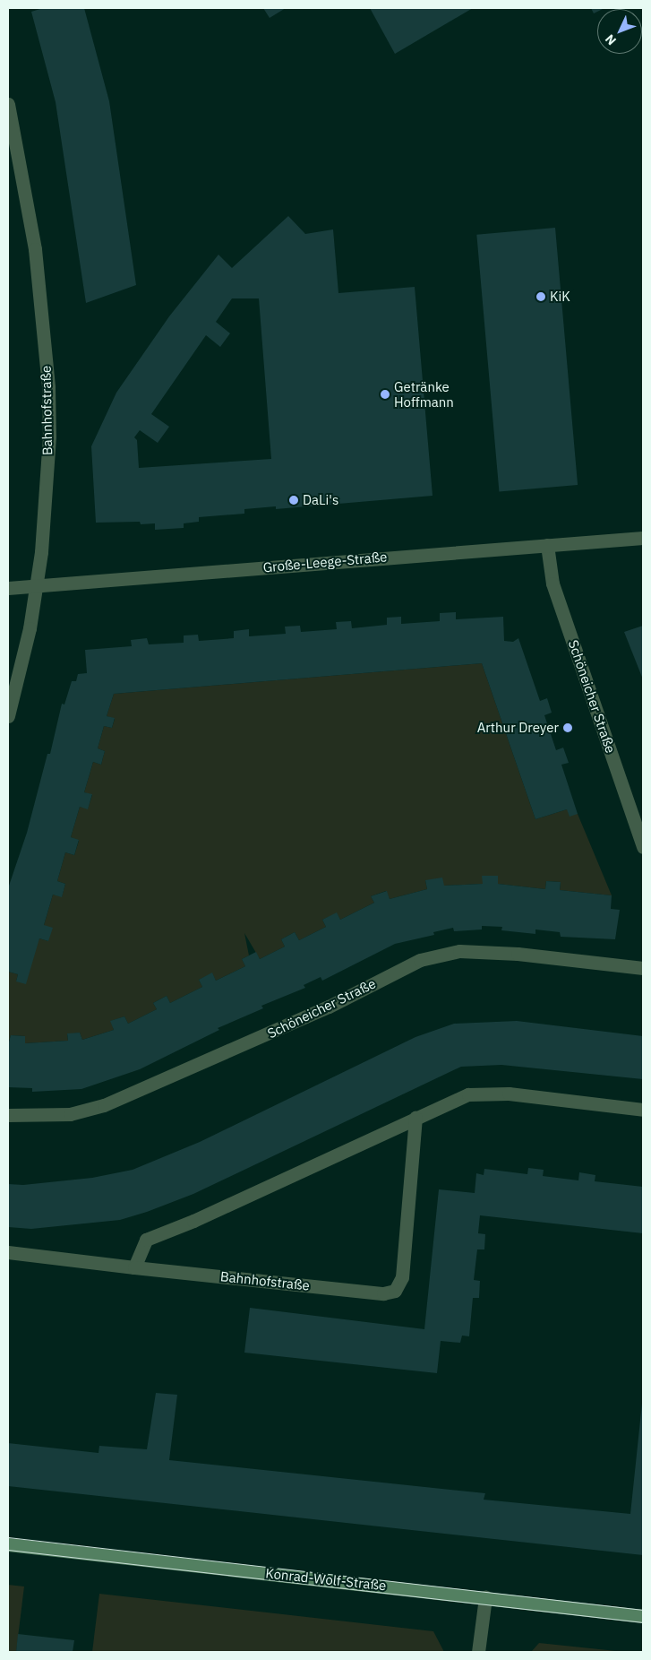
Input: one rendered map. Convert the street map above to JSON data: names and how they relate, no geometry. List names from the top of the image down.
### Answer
{
  "streets": {
    "main road": ["Konrad-Wolf-Straße"],
    "street": ["Bahnhofstraße", "Große-Leege-Straße", "Schöneicher Straße"]
  },
  "crossings": [
    ["Bahnhofstraße", "Große-Leege-Straße"],
    ["Große-Leege-Straße", "Schöneicher Straße"]
  ],
  "places": [
    "KiK",
    "Getränke Hoffmann",
    "DaLi's",
    "Arthur Dreyer"
  ],
  "north": "bottom left"
}
